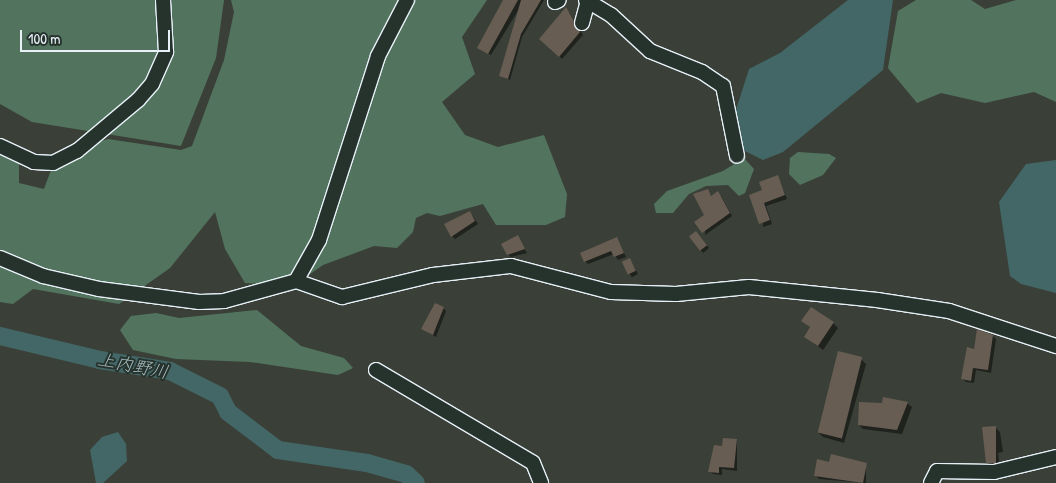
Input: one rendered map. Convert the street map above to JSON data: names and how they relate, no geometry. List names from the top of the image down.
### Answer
{
  "water": ["上内野川"],
  "scale_bar": "100 m"
}
